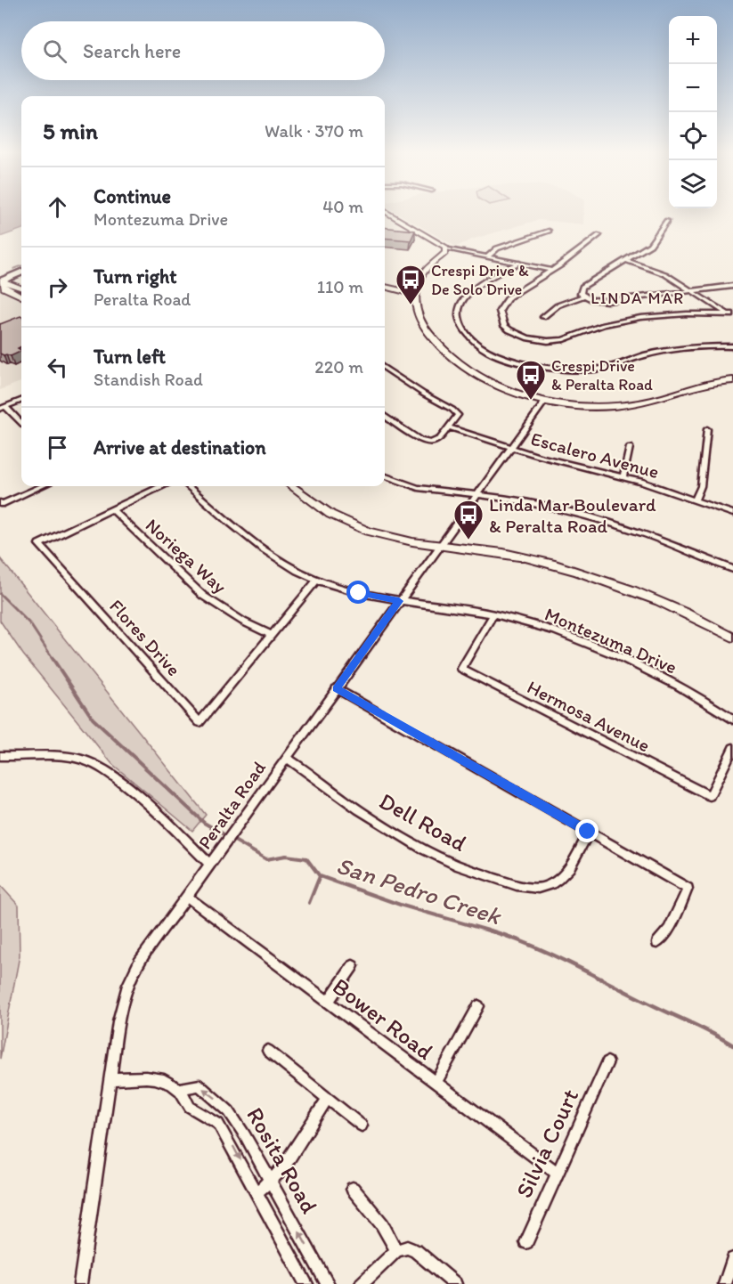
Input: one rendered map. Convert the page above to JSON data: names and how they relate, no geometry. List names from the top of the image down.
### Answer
{
  "streets": {
    "street": [
      "Escalero Avenue",
      "Noriega Way",
      "Flores Drive",
      "Montezuma Drive",
      "Hermosa Avenue",
      "Peralta Road",
      "Dell Road",
      "Bower Road",
      "Silvia Court",
      "Rosita Road"
    ]
  },
  "crossings": [
    ["Escalero Avenue", "Peralta Road"],
    ["Noriega Way", "Flores Drive"],
    ["Flores Drive", "Montezuma Drive"],
    ["Montezuma Drive", "Hermosa Avenue"],
    ["Montezuma Drive", "Peralta Road"],
    ["Peralta Road", "Dell Road"],
    ["Peralta Road", "Bower Road"],
    ["Peralta Road", "Rosita Road"],
    ["Bower Road", "Silvia Court"]
  ],
  "districts": ["LINDA MAR"],
  "water": ["San Pedro Creek"],
  "places": {
    "bus stop": ["Crespi Drive & De Solo Drive", "Crespi Drive & Peralta Road", "Linda Mar Boulevard & Peralta Road"]
  },
  "page": {
    "map_buttons": ["+", "−"],
    "search": "Search here",
    "heading": ["5 min", "Walk · 370 m"],
    "list": [
      ["Continue", "Montezuma Drive", "40 m"],
      ["Turn right", "Peralta Road", "110 m"],
      ["Turn left", "Standish Road", "220 m"],
      "Arrive at destination"
    ]
  }
}
